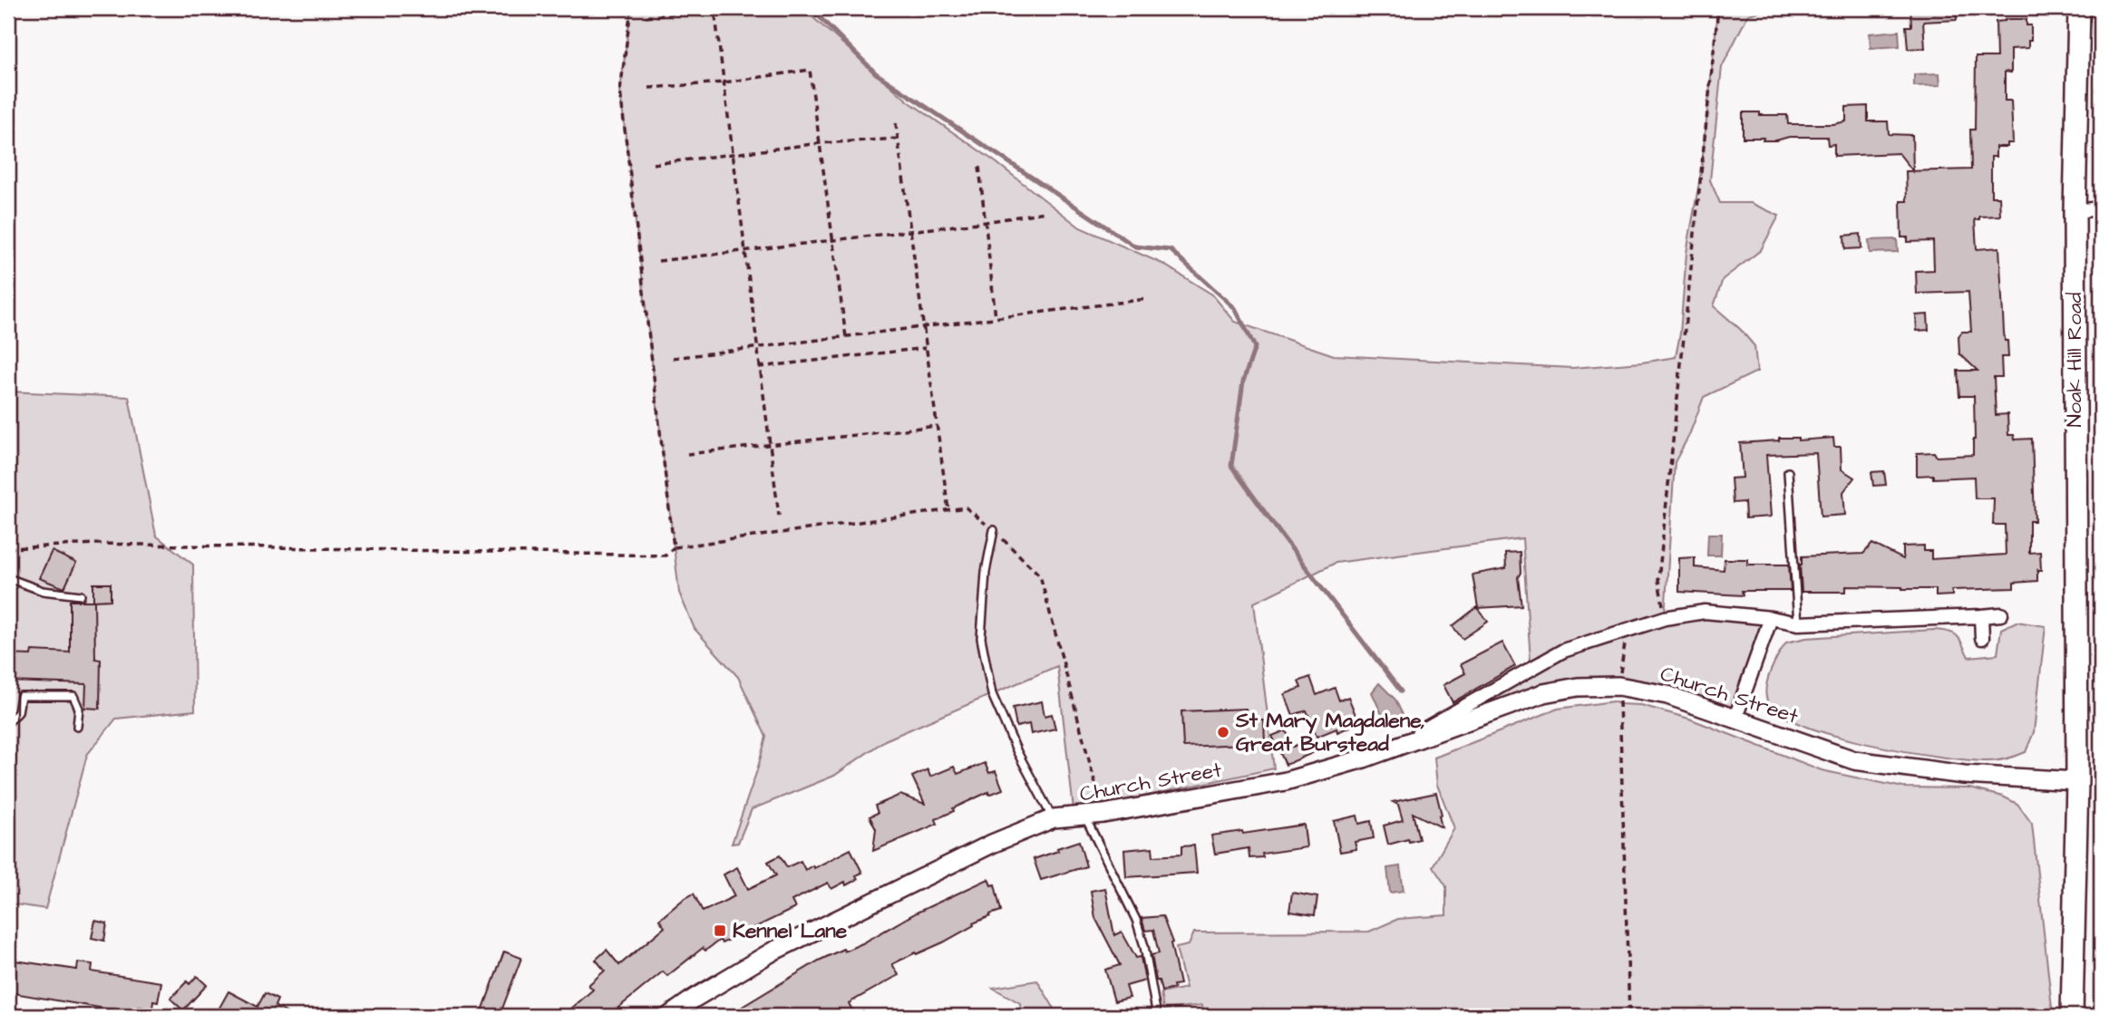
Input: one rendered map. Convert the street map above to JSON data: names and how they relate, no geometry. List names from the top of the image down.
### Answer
{
  "streets": {
    "main road": ["Noak Hill Road"],
    "street": ["Church Street"]
  },
  "crossings": [
    ["Noak Hill Road", "Church Street"]
  ],
  "places": {
    "other": ["St Mary Magdalene, Great Burstead"],
    "transit": ["Kennel Lane"]
  }
}
